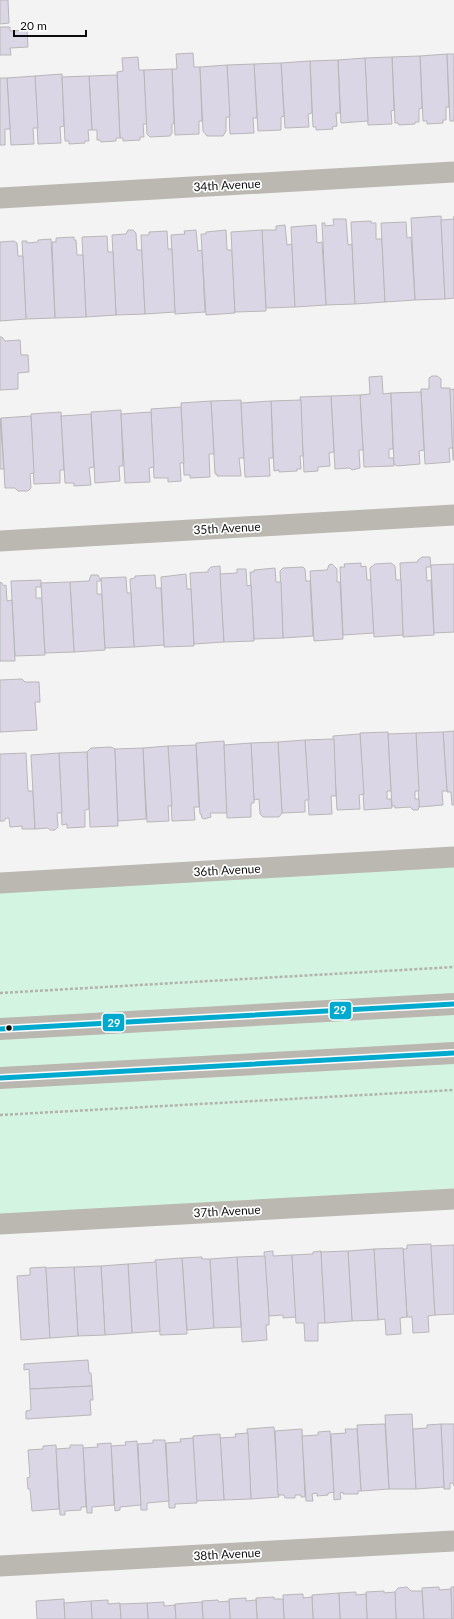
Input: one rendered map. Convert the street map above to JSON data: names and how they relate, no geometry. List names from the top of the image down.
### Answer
{
  "streets": {
    "street": [
      "34th Avenue",
      "35th Avenue",
      "36th Avenue",
      "37th Avenue",
      "38th Avenue"
    ]
  },
  "lines": ["transit line 29"],
  "scale_bar": "20 m"
}
